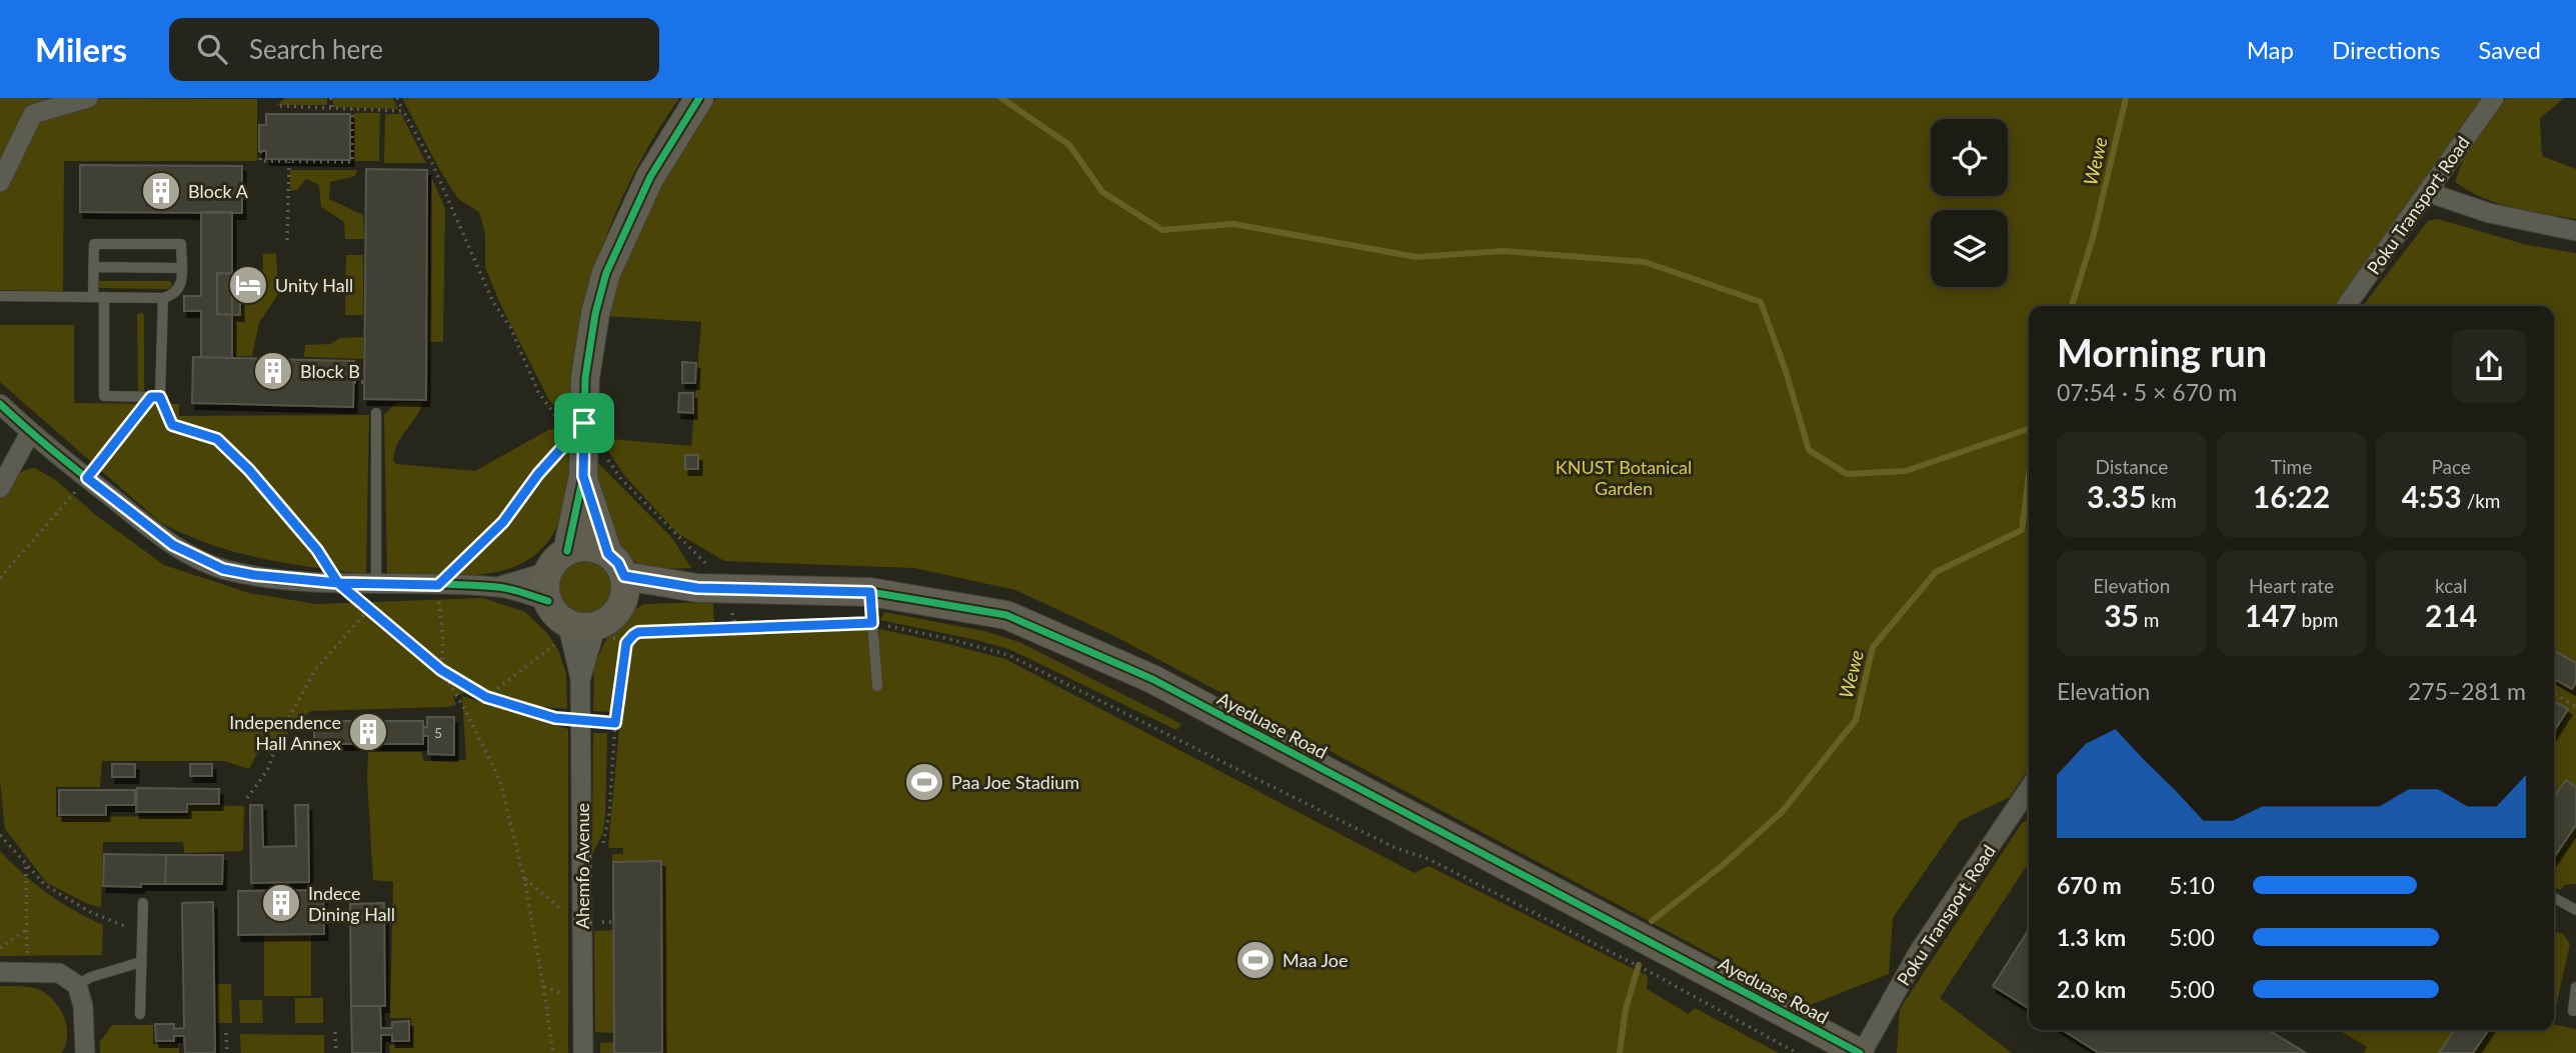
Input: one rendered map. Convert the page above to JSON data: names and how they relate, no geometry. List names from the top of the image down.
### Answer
{
  "streets": {
    "street": ["Poku Transport Road", "Ayeduase Road", "Ahemfo Avenue"]
  },
  "crossings": [
    ["Poku Transport Road", "Ayeduase Road"],
    ["Ayeduase Road", "Ahemfo Avenue"]
  ],
  "water": ["Wewe"],
  "parks": ["KNUST Botanical Garden"],
  "places": {
    "building": [
      "Block A",
      "Block B",
      "Independence Hall Annex",
      "Indece Dining Hall"
    ],
    "hotel": ["Unity Hall"],
    "sports": ["Paa Joe Stadium", "Maa Joe"]
  },
  "house_numbers": ["5"],
  "page": {
    "header": "Milers",
    "search": "Search here",
    "nav": ["Map", "Directions", "Saved"],
    "heading": ["Morning run", "07:54 · 5 × 670 m"],
    "stats": [
      ["Distance", "3.35 km"],
      ["Time", "16:22"],
      ["Pace", "4:53 /km"],
      ["Elevation", "35 m"],
      ["Heart rate", "147 bpm"],
      ["kcal", "214"]
    ],
    "chart": ["Elevation", "275–281 m"],
    "list": [
      {
        "name": "670 m",
        "note": "5:10"
      },
      {
        "name": "1.3 km",
        "note": "5:00"
      },
      {
        "name": "2.0 km",
        "note": "5:00"
      }
    ]
  }
}
